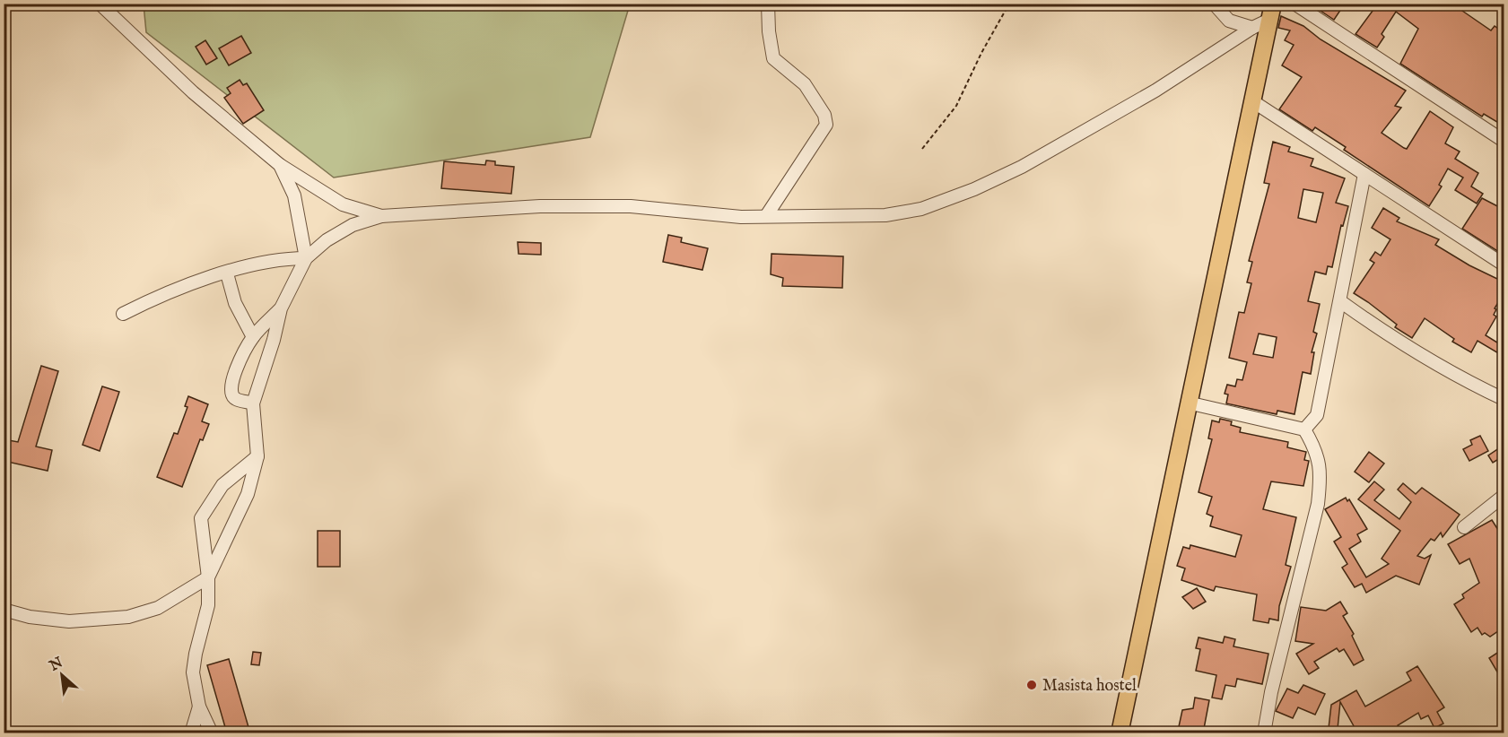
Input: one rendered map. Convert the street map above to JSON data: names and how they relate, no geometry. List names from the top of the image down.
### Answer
{
  "places": ["Masista hostel"],
  "north": "top left"
}
